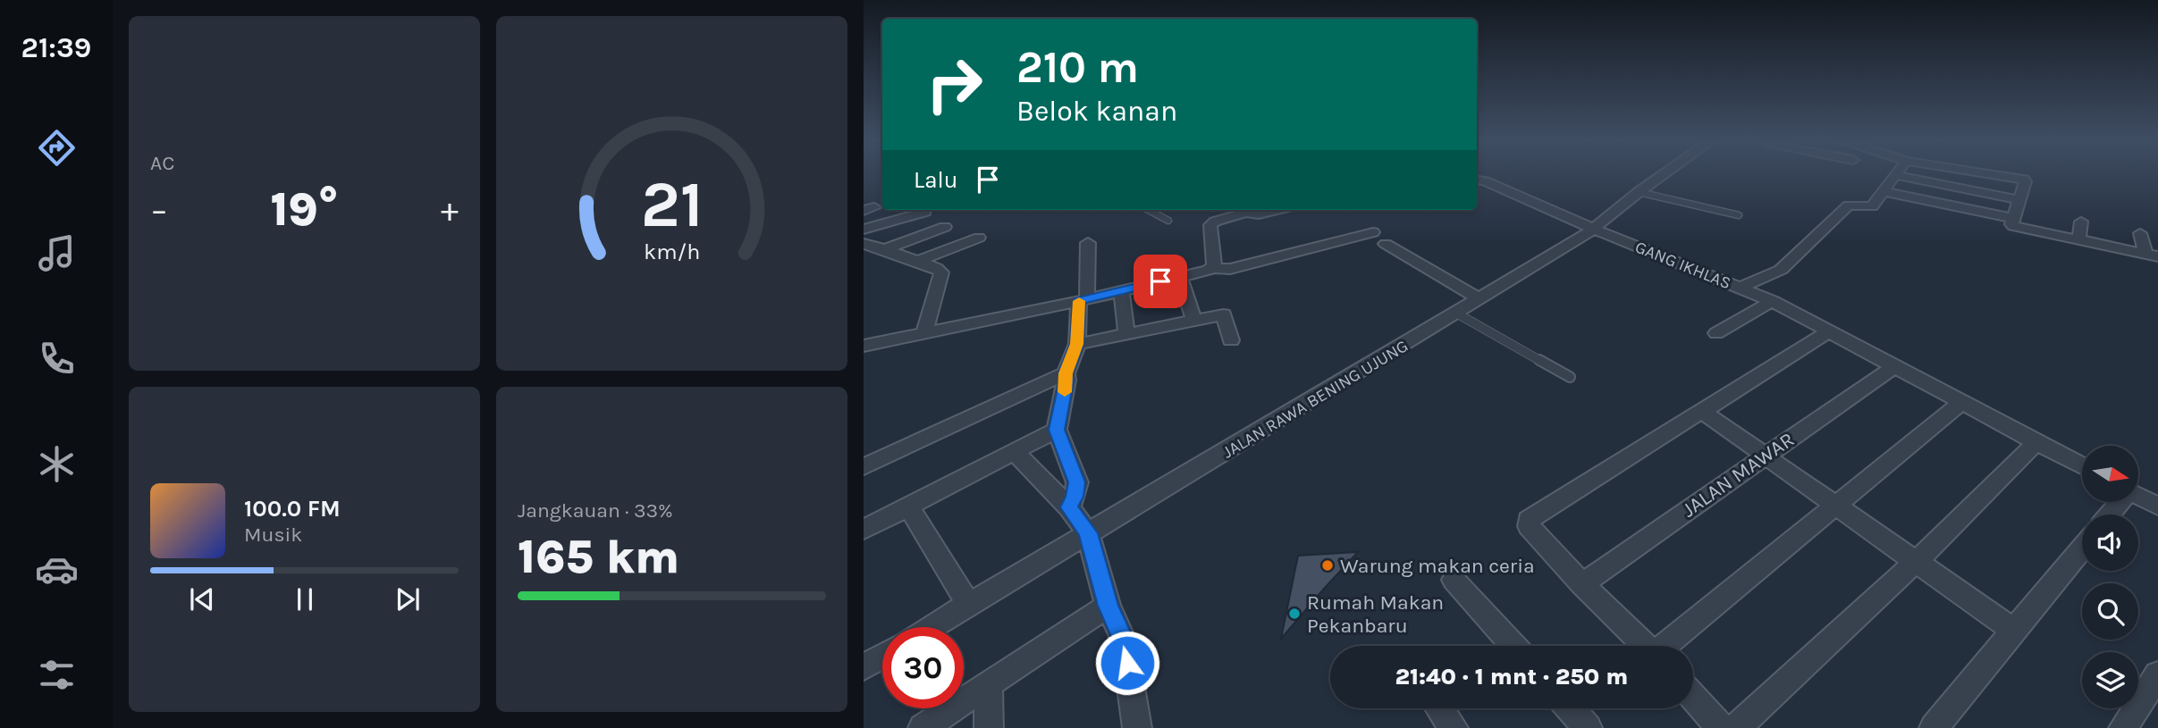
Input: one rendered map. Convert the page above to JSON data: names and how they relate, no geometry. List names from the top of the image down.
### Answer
{
  "streets": {
    "street": ["GANG IKHLAS", "JALAN RAWA BENING UJUNG", "JALAN MAWAR"]
  },
  "crossings": [
    ["GANG IKHLAS", "JALAN RAWA BENING UJUNG"],
    ["GANG IKHLAS", "JALAN MAWAR"]
  ],
  "places": ["Warung makan ceria", "Rumah Makan Pekanbaru"],
  "north": "right",
  "page": {
    "tabs": "21:39",
    "tile": [
      "AC",
      ["Jangkauan · 33%", "165 km"]
    ],
    "turn": ["210 m", "Belok kanan"],
    "then": "Lalu",
    "heat": ["−", "19°", "+"],
    "song": ["100.0 FM", "Musik"],
    "limit": "30",
    "trip": "21:40 · 1 mnt · 250 m",
    "gauge": ["21", "km/h"]
  }
}
